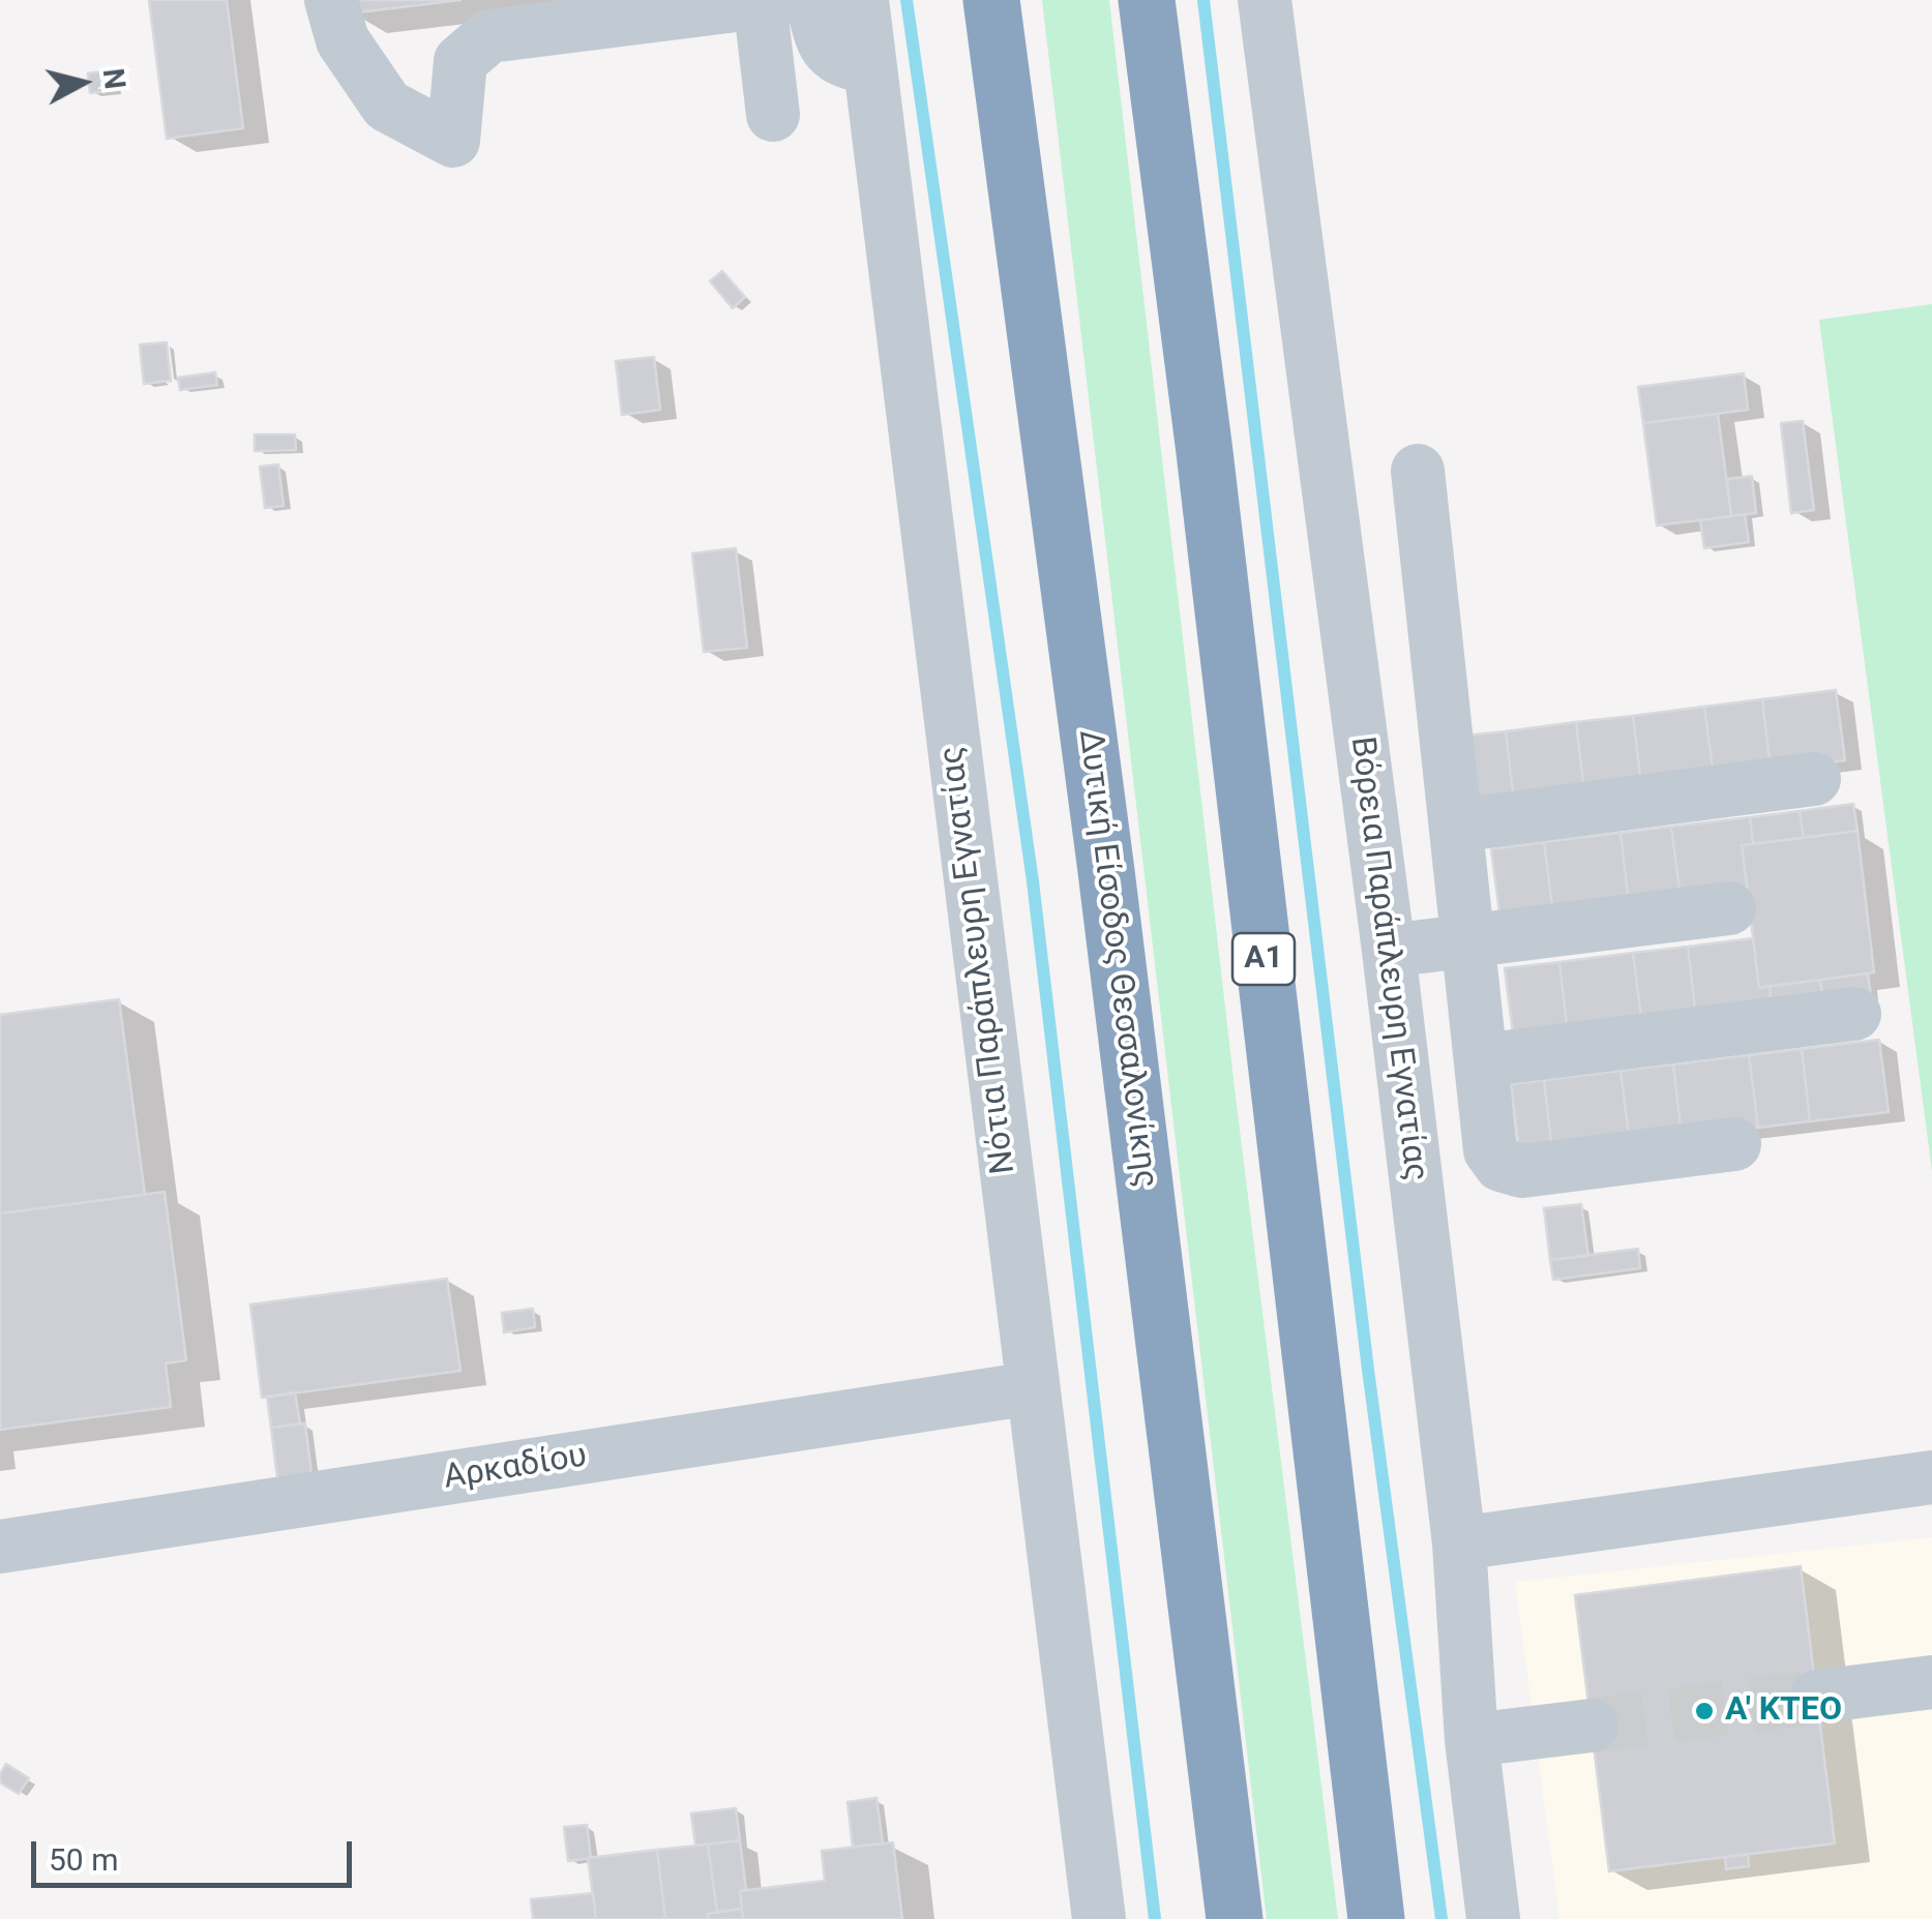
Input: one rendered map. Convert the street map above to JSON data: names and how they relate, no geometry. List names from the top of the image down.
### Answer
{
  "streets": {
    "highway": ["Δυτική Είσοδος Θεσσαλονίκης", "Α1"],
    "street": ["Βόρεια Παράπλευρη Εγνατίας", "Νότια Παράπλευρη Εγνατίας", "Αρκαδίου"]
  },
  "crossings": [
    ["Νότια Παράπλευρη Εγνατίας", "Αρκαδίου"]
  ],
  "places": ["Α' ΚΤΕΟ"],
  "scale_bar": "50 m",
  "north": "right"
}
